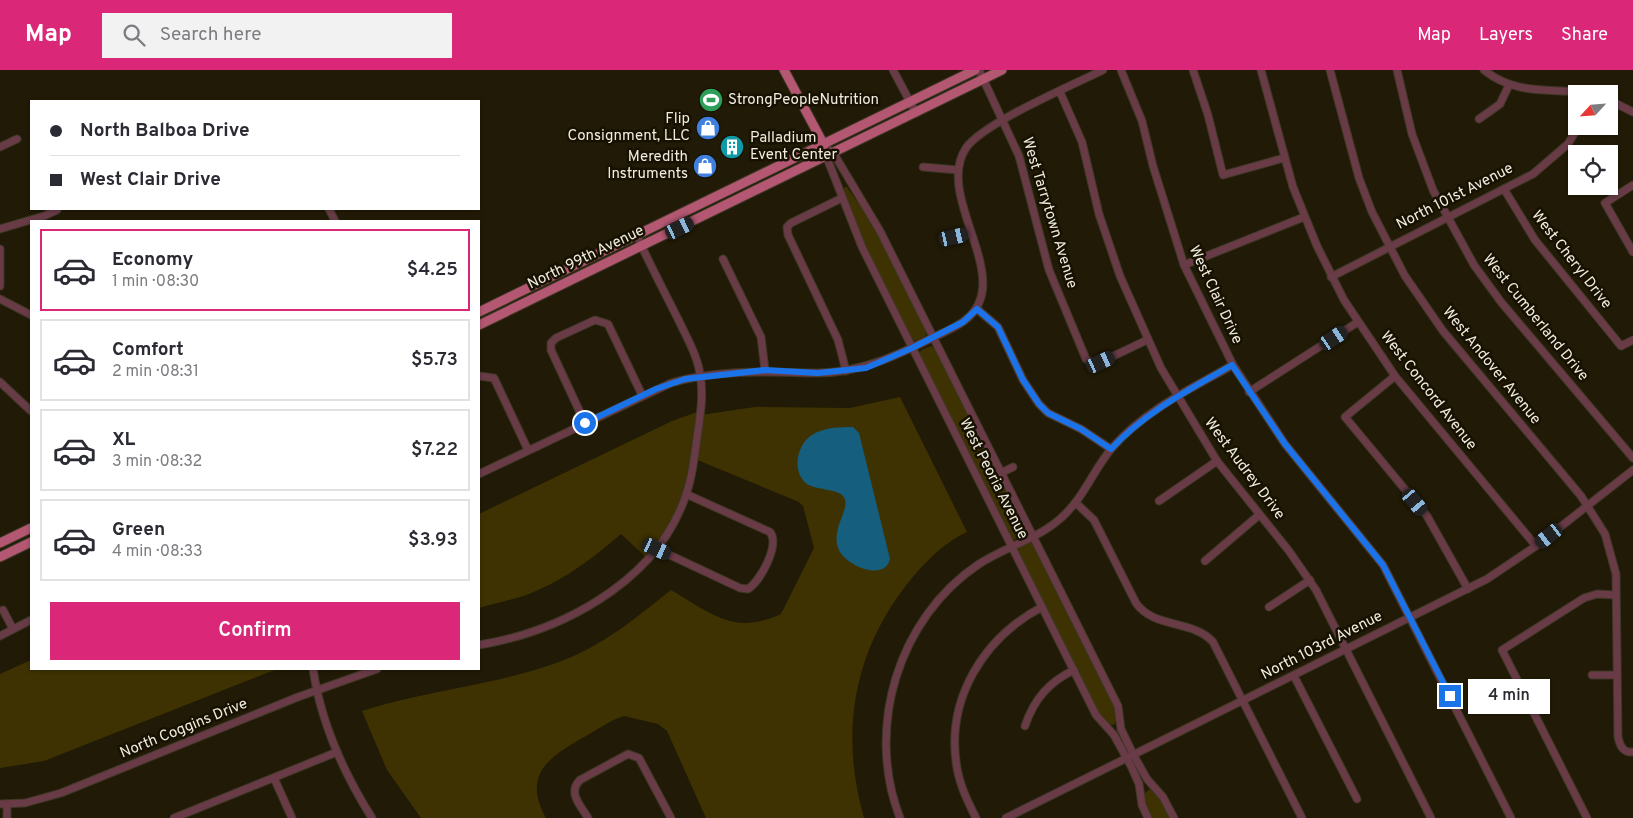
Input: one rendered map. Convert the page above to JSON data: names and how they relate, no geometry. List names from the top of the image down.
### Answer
{
  "streets": {
    "main road": ["North 99th Avenue", "West Peoria Avenue"],
    "street": [
      "North 101st Avenue",
      "West Tarrytown Avenue",
      "West Cheryl Drive",
      "West Clair Drive",
      "West Cumberland Drive",
      "West Andover Avenue",
      "West Concord Avenue",
      "West Audrey Drive",
      "North 103rd Avenue",
      "North Coggins Drive"
    ]
  },
  "crossings": [
    ["North 101st Avenue", "West Cheryl Drive"],
    ["North 101st Avenue", "West Cumberland Drive"],
    ["North 101st Avenue", "West Andover Avenue"],
    ["North 101st Avenue", "West Concord Avenue"],
    ["West Tarrytown Avenue", "North 99th Avenue"],
    ["West Tarrytown Avenue", "West Audrey Drive"],
    ["North 99th Avenue", "West Peoria Avenue"],
    ["West Clair Drive", "North 103rd Avenue"],
    ["West Andover Avenue", "North 103rd Avenue"],
    ["West Concord Avenue", "North 103rd Avenue"],
    ["West Audrey Drive", "North 103rd Avenue"],
    ["West Peoria Avenue", "North 103rd Avenue"]
  ],
  "places": {
    "sports": ["StrongPeopleNutrition"],
    "shop": ["Flip Consignment, LLC", "Meredith Instruments"],
    "building": ["Palladium Event Center"]
  },
  "north": "bottom left",
  "page": {
    "header": "Map",
    "search": "Search here",
    "nav": ["Map", "Layers", "Share"],
    "banner": ["North Balboa Drive", "West Clair Drive"],
    "list": [
      {
        "name": "Economy",
        "note": "1 min · 08:30",
        "value": "$4.25"
      },
      {
        "name": "Comfort",
        "note": "2 min · 08:31",
        "value": "$5.73"
      },
      {
        "name": "XL",
        "note": "3 min · 08:32",
        "value": "$7.22"
      },
      {
        "name": "Green",
        "note": "4 min · 08:33",
        "value": "$3.93"
      }
    ],
    "buttons": "Confirm",
    "bubble": "4 min"
  }
}
